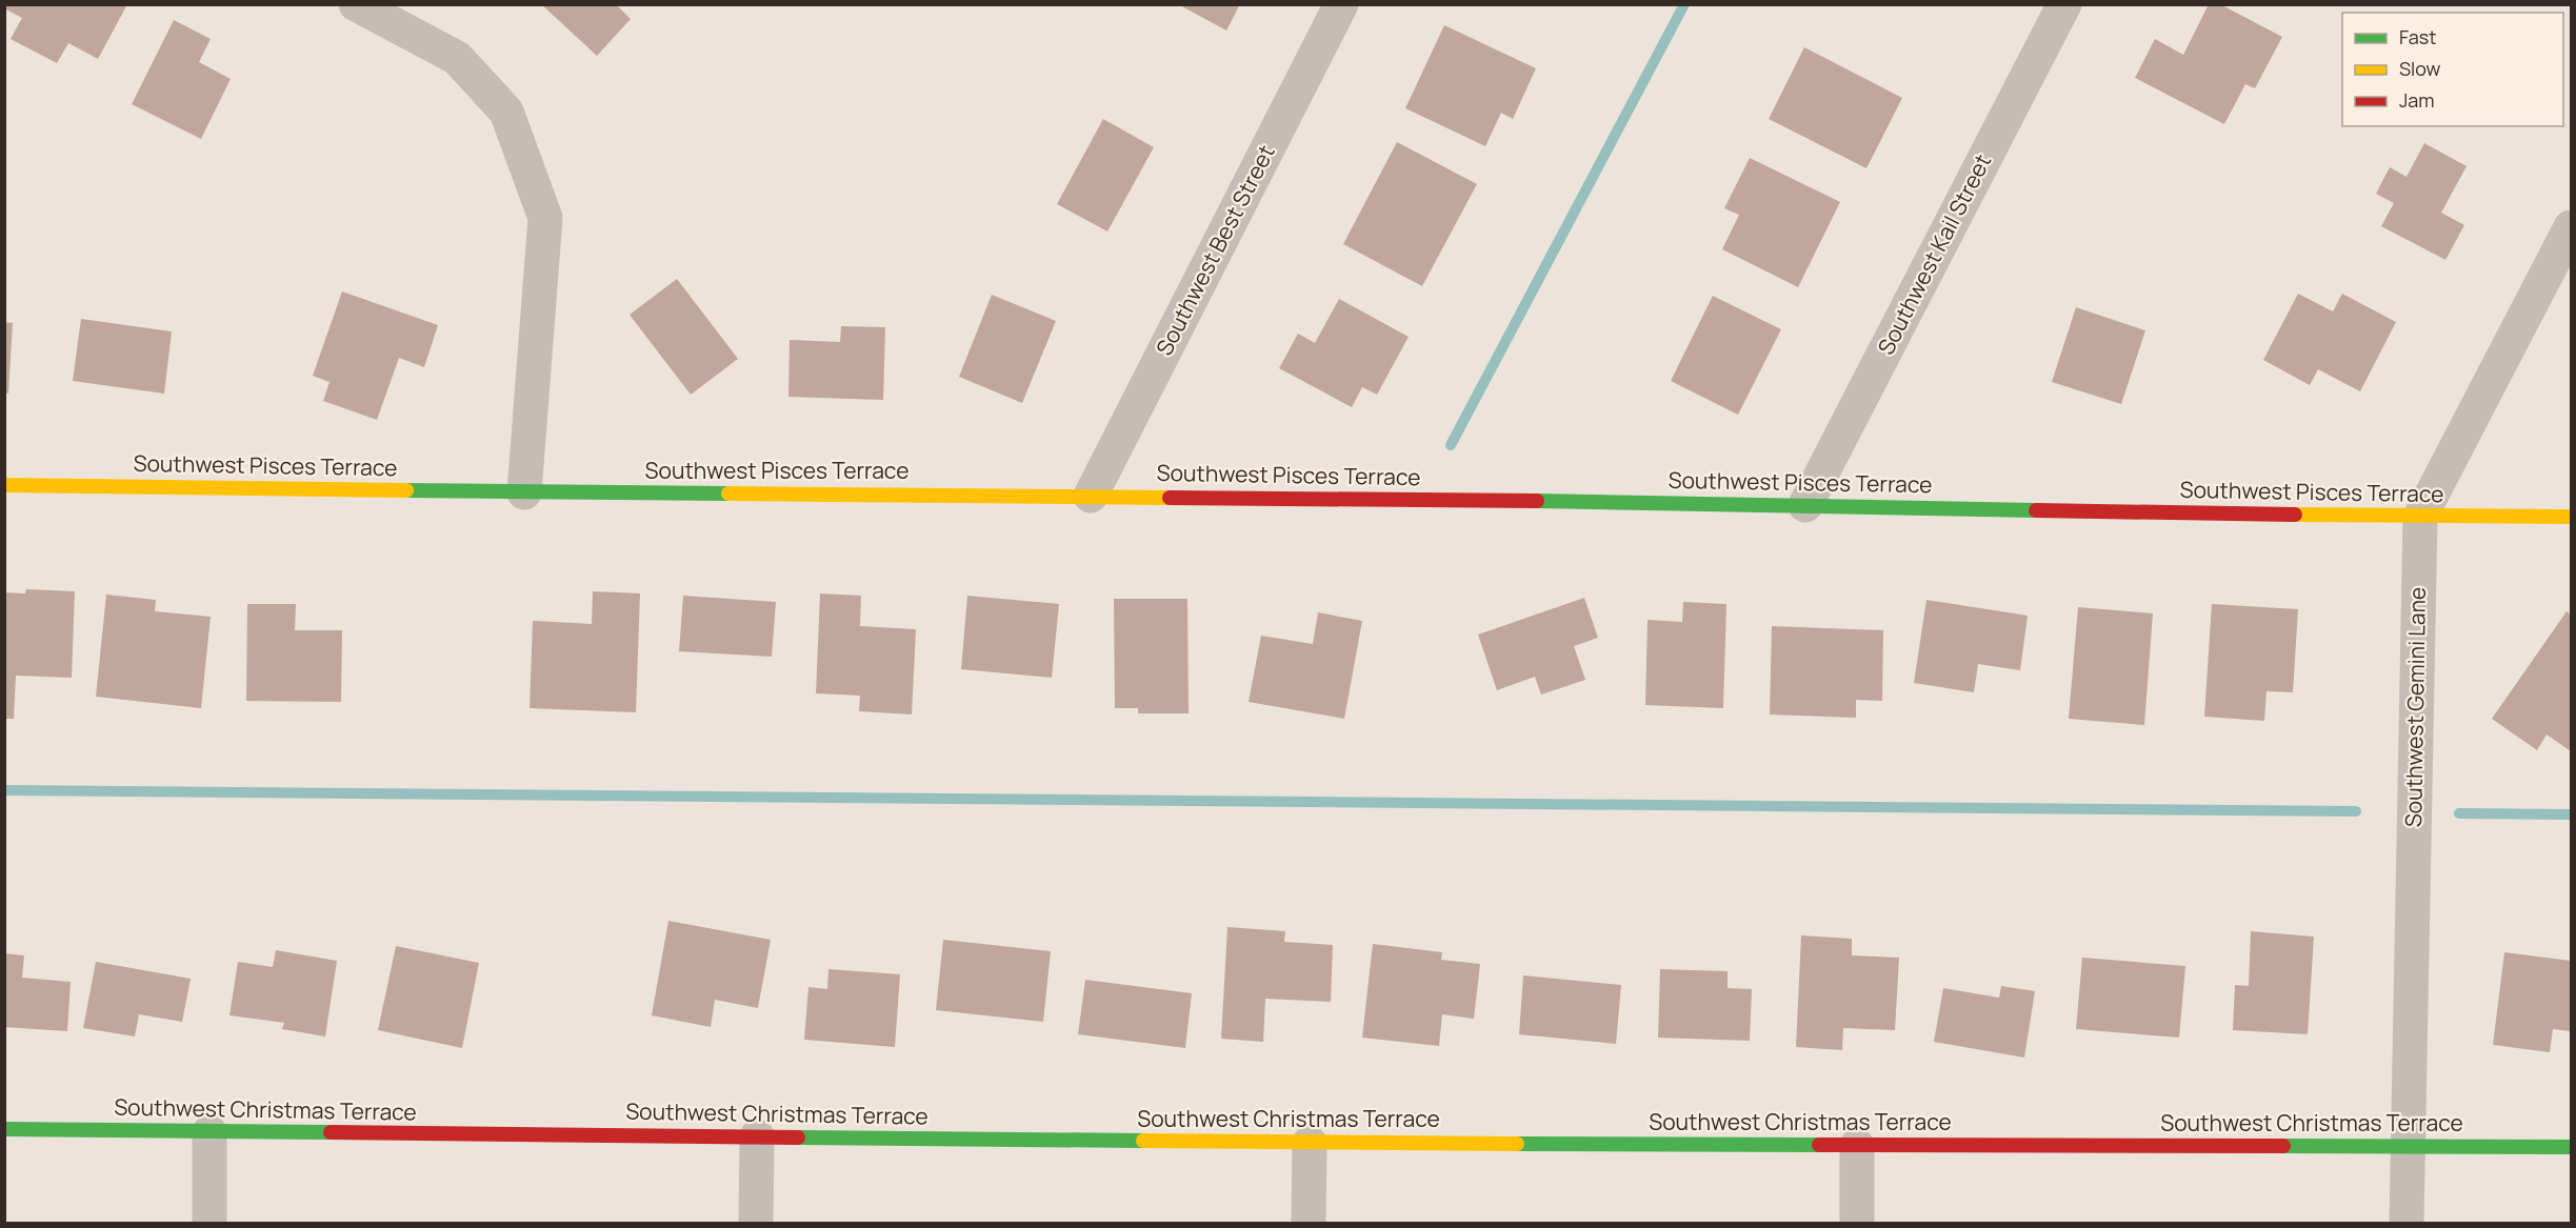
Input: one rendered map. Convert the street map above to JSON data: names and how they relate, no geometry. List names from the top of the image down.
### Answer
{
  "streets": {
    "street": [
      "Southwest Best Street",
      "Southwest Kail Street",
      "Southwest Pisces Terrace",
      "Southwest Gemini Lane",
      "Southwest Christmas Terrace"
    ]
  },
  "crossings": [
    ["Southwest Best Street", "Southwest Pisces Terrace"],
    ["Southwest Kail Street", "Southwest Pisces Terrace"],
    ["Southwest Pisces Terrace", "Southwest Gemini Lane"],
    ["Southwest Gemini Lane", "Southwest Christmas Terrace"]
  ],
  "legend": ["Fast", "Slow", "Jam"]
}
